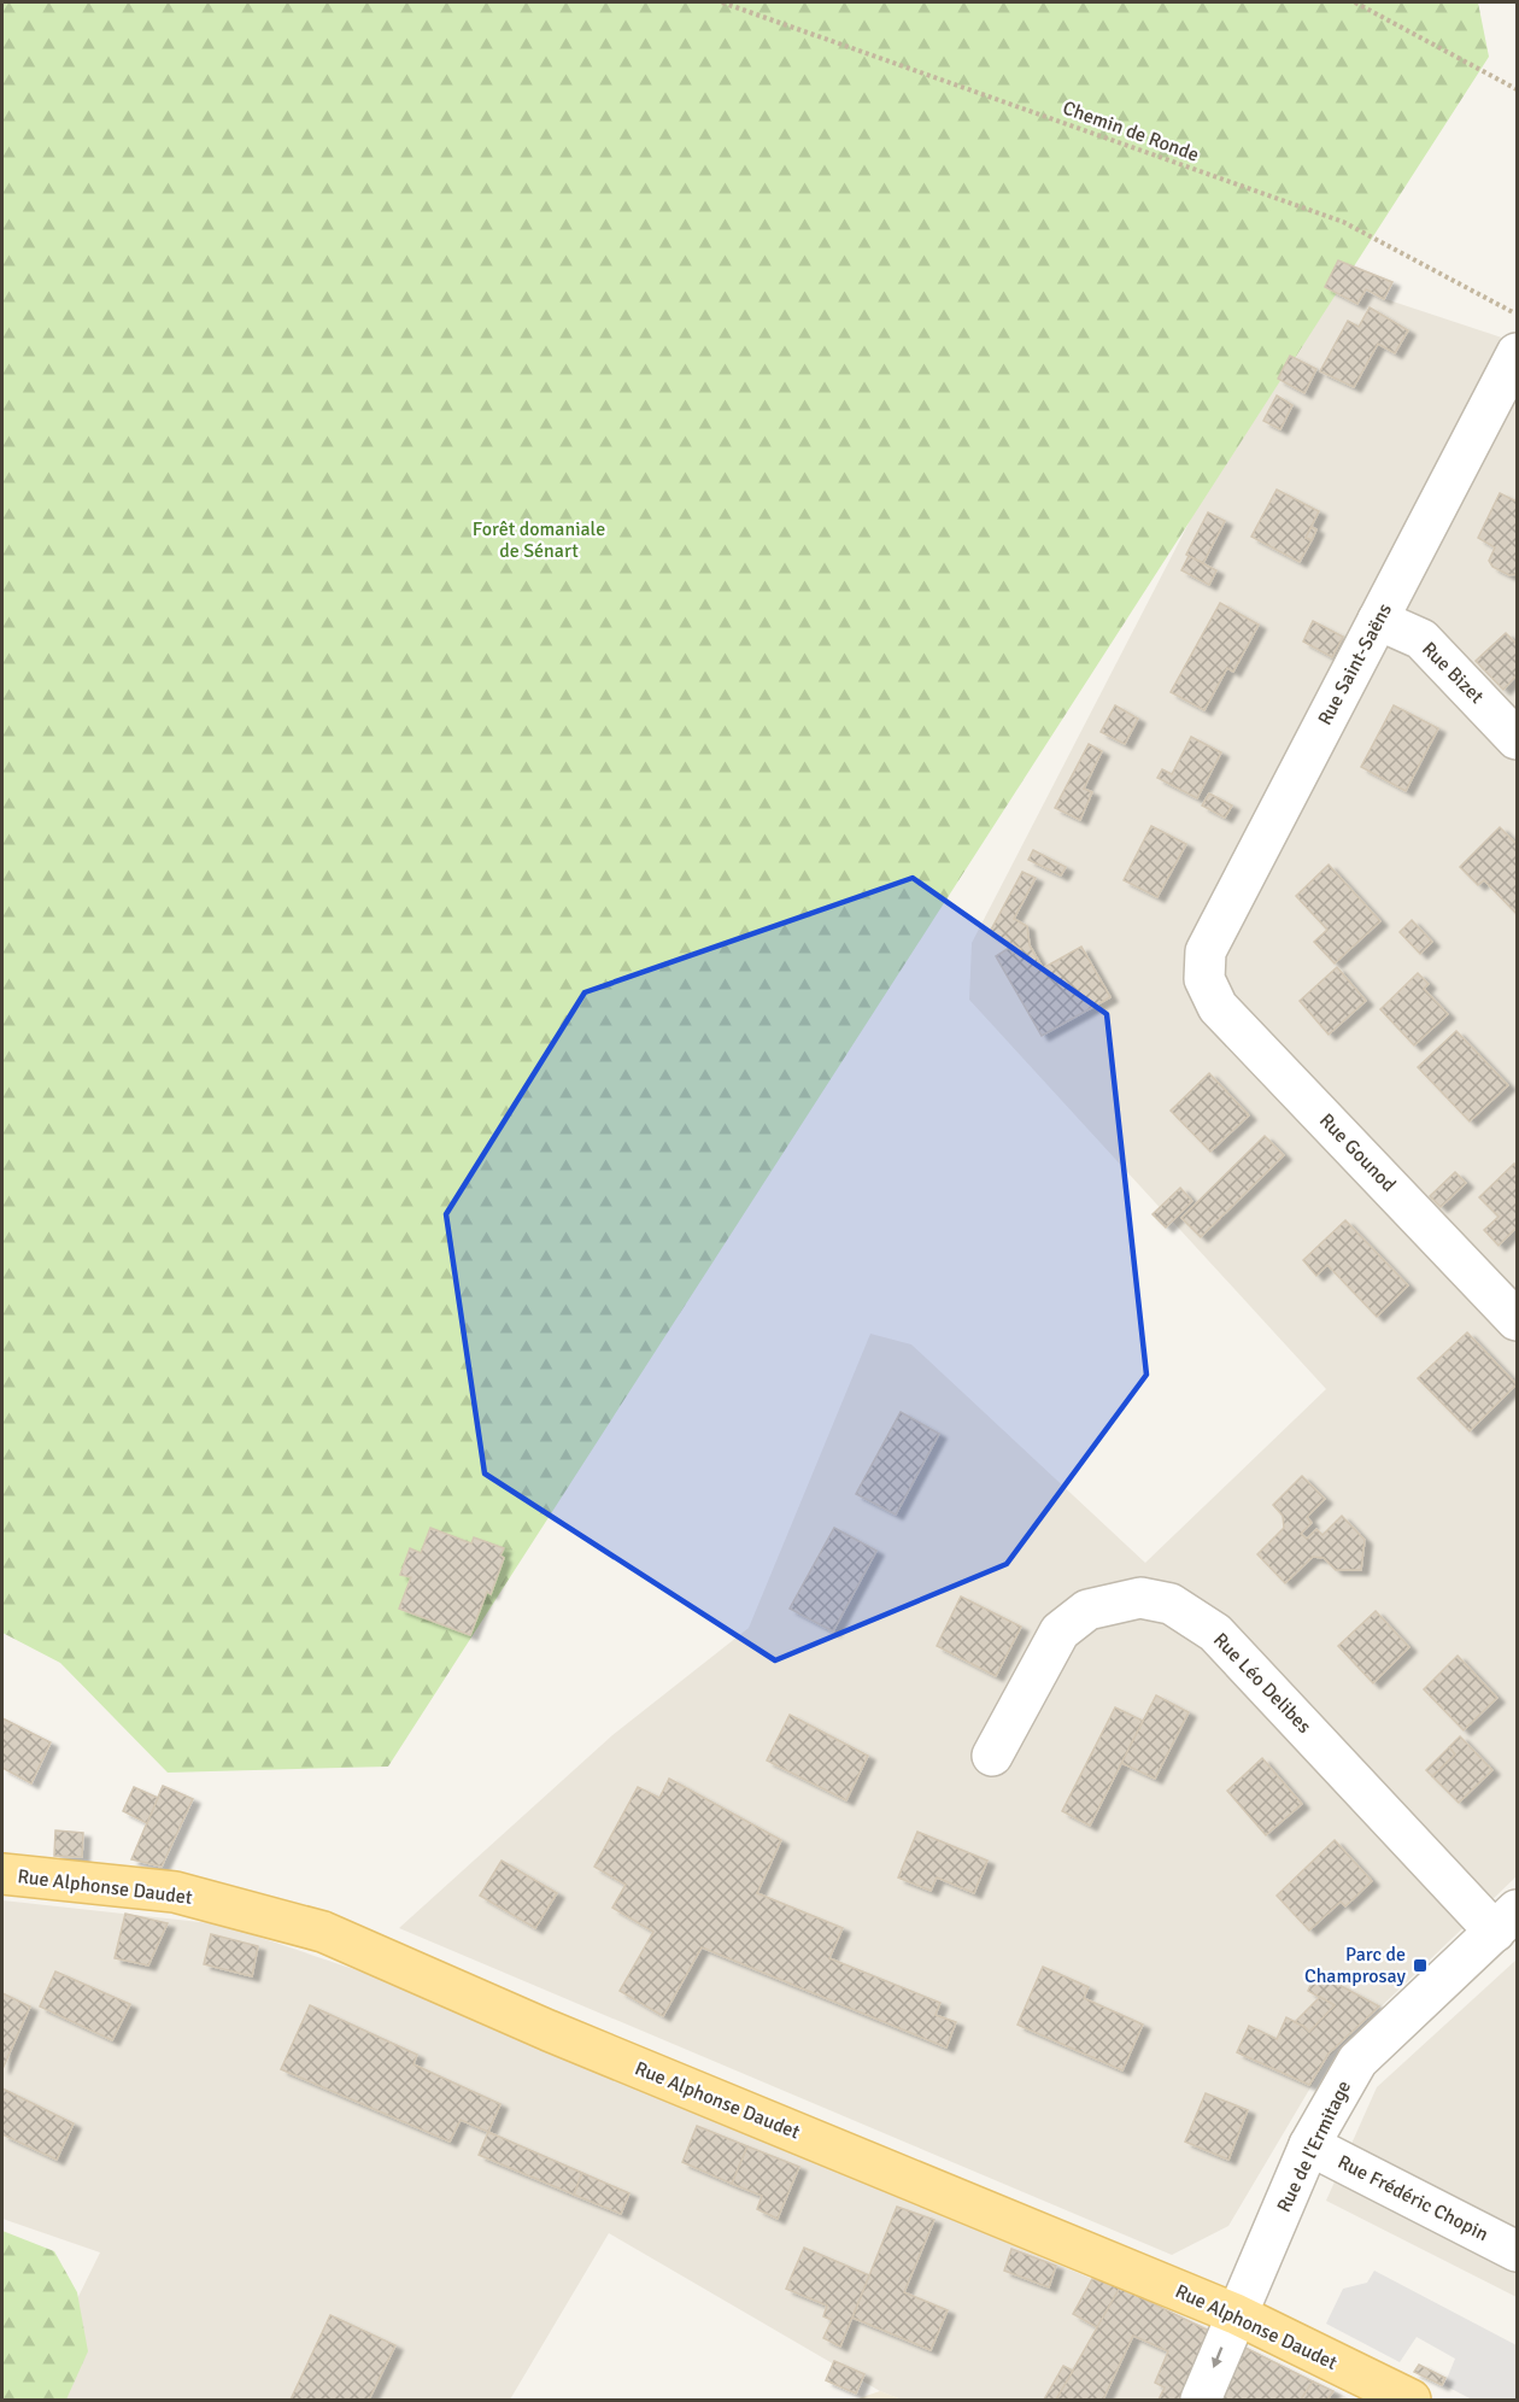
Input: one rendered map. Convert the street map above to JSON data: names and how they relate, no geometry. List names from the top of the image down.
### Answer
{
  "streets": {
    "main road": ["Rue Alphonse Daudet"],
    "street": [
      "Rue Saint-Saëns",
      "Rue Bizet",
      "Rue Gounod",
      "Rue Léo Delibes",
      "Rue de l'Ermitage",
      "Rue Frédéric Chopin"
    ],
    "path": ["Chemin de Ronde"]
  },
  "crossings": [
    ["Rue Saint-Saëns", "Rue Bizet"],
    ["Rue Saint-Saëns", "Rue Gounod"],
    ["Rue Léo Delibes", "Rue de l'Ermitage"],
    ["Rue Alphonse Daudet", "Rue de l'Ermitage"],
    ["Rue de l'Ermitage", "Rue Frédéric Chopin"]
  ],
  "parks": ["Forêt domaniale de Sénart"],
  "places": {
    "transit": ["Parc de Champrosay"]
  }
}
